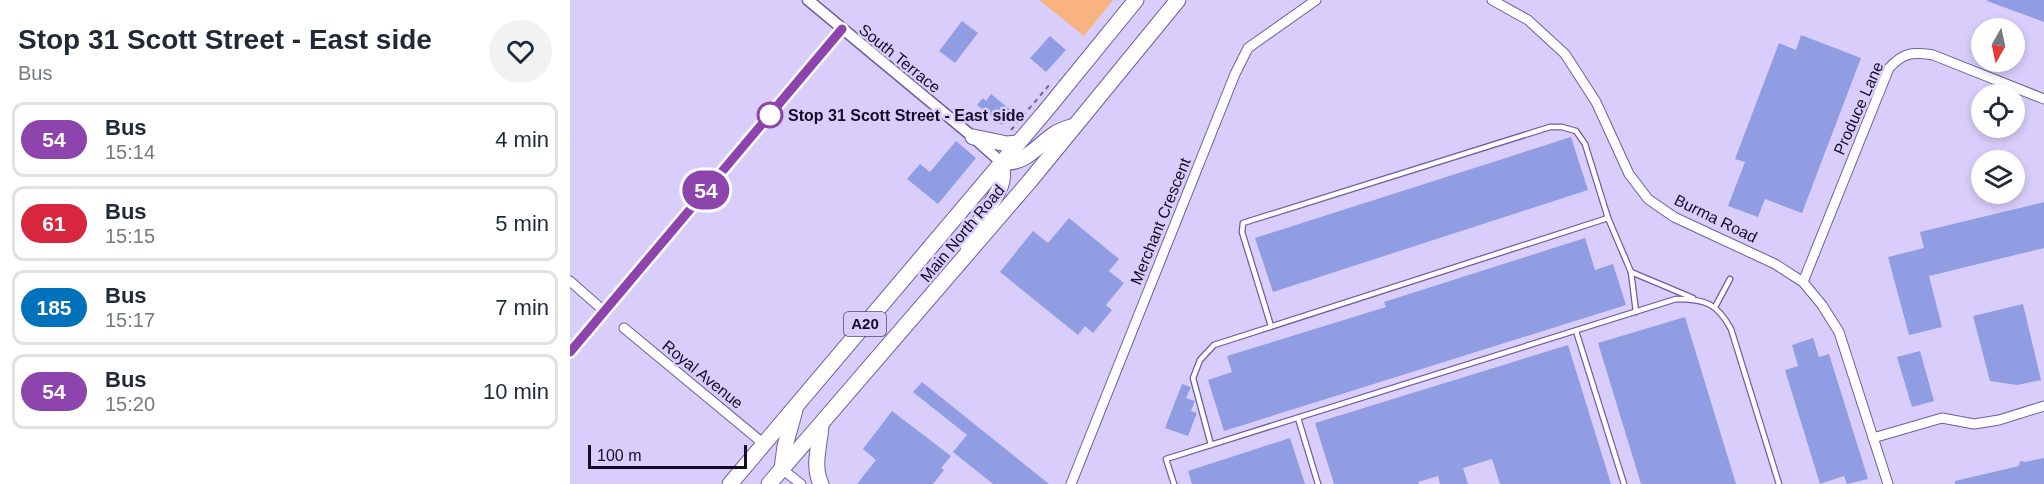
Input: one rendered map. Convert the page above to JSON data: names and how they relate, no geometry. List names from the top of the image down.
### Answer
{
  "streets": {
    "highway": ["Main North Road", "A20"],
    "street": [
      "South Terrace",
      "Produce Lane",
      "Burma Road",
      "Merchant Crescent",
      "Royal Avenue"
    ]
  },
  "crossings": [
    ["South Terrace", "Main North Road"],
    ["Produce Lane", "Burma Road"],
    ["Main North Road", "Royal Avenue"]
  ],
  "places": ["Stop 31 Scott Street - East side"],
  "lines": ["bus line 54"],
  "scale_bar": "100 m",
  "north": "bottom",
  "page": {
    "heading": ["Stop 31 Scott Street - East side", "Bus"],
    "on_map": "54",
    "list": [
      {
        "mark": "54",
        "name": "Bus",
        "note": "15:14",
        "value": "4 min"
      },
      {
        "mark": "61",
        "name": "Bus",
        "note": "15:15",
        "value": "5 min"
      },
      {
        "mark": "185",
        "name": "Bus",
        "note": "15:17",
        "value": "7 min"
      },
      {
        "mark": "54",
        "name": "Bus",
        "note": "15:20",
        "value": "10 min"
      }
    ],
    "scale": "100 m"
  }
}
